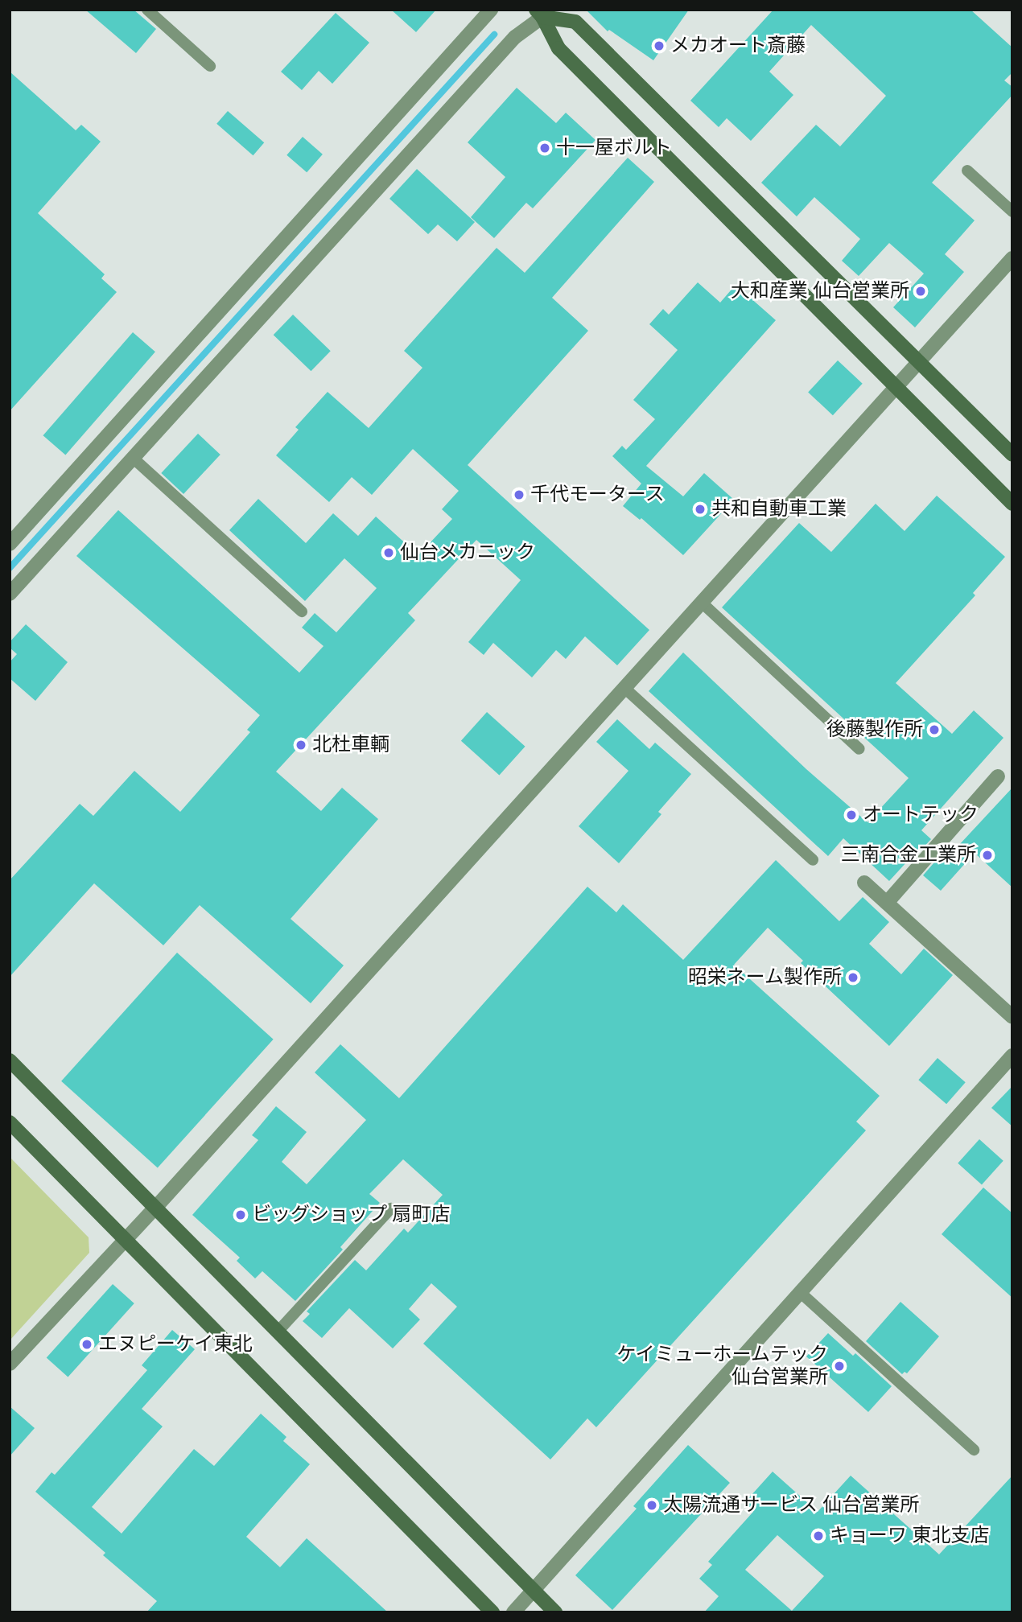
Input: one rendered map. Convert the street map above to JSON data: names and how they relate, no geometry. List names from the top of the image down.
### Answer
{
  "places": [
    "メカオート斎藤",
    "十一屋ボルト",
    "大和産業 仙台営業所",
    "千代モータース",
    "共和自動車工業",
    "仙台メカニック",
    "後藤製作所",
    "北杜車輌",
    "オートテック",
    "三南合金工業所",
    "昭栄ネーム製作所",
    "ビッグショップ 扇町店",
    "エヌピーケイ東北",
    "ケイミューホームテック 仙台営業所",
    "太陽流通サービス 仙台営業所",
    "キョーワ 東北支店"
  ]
}
